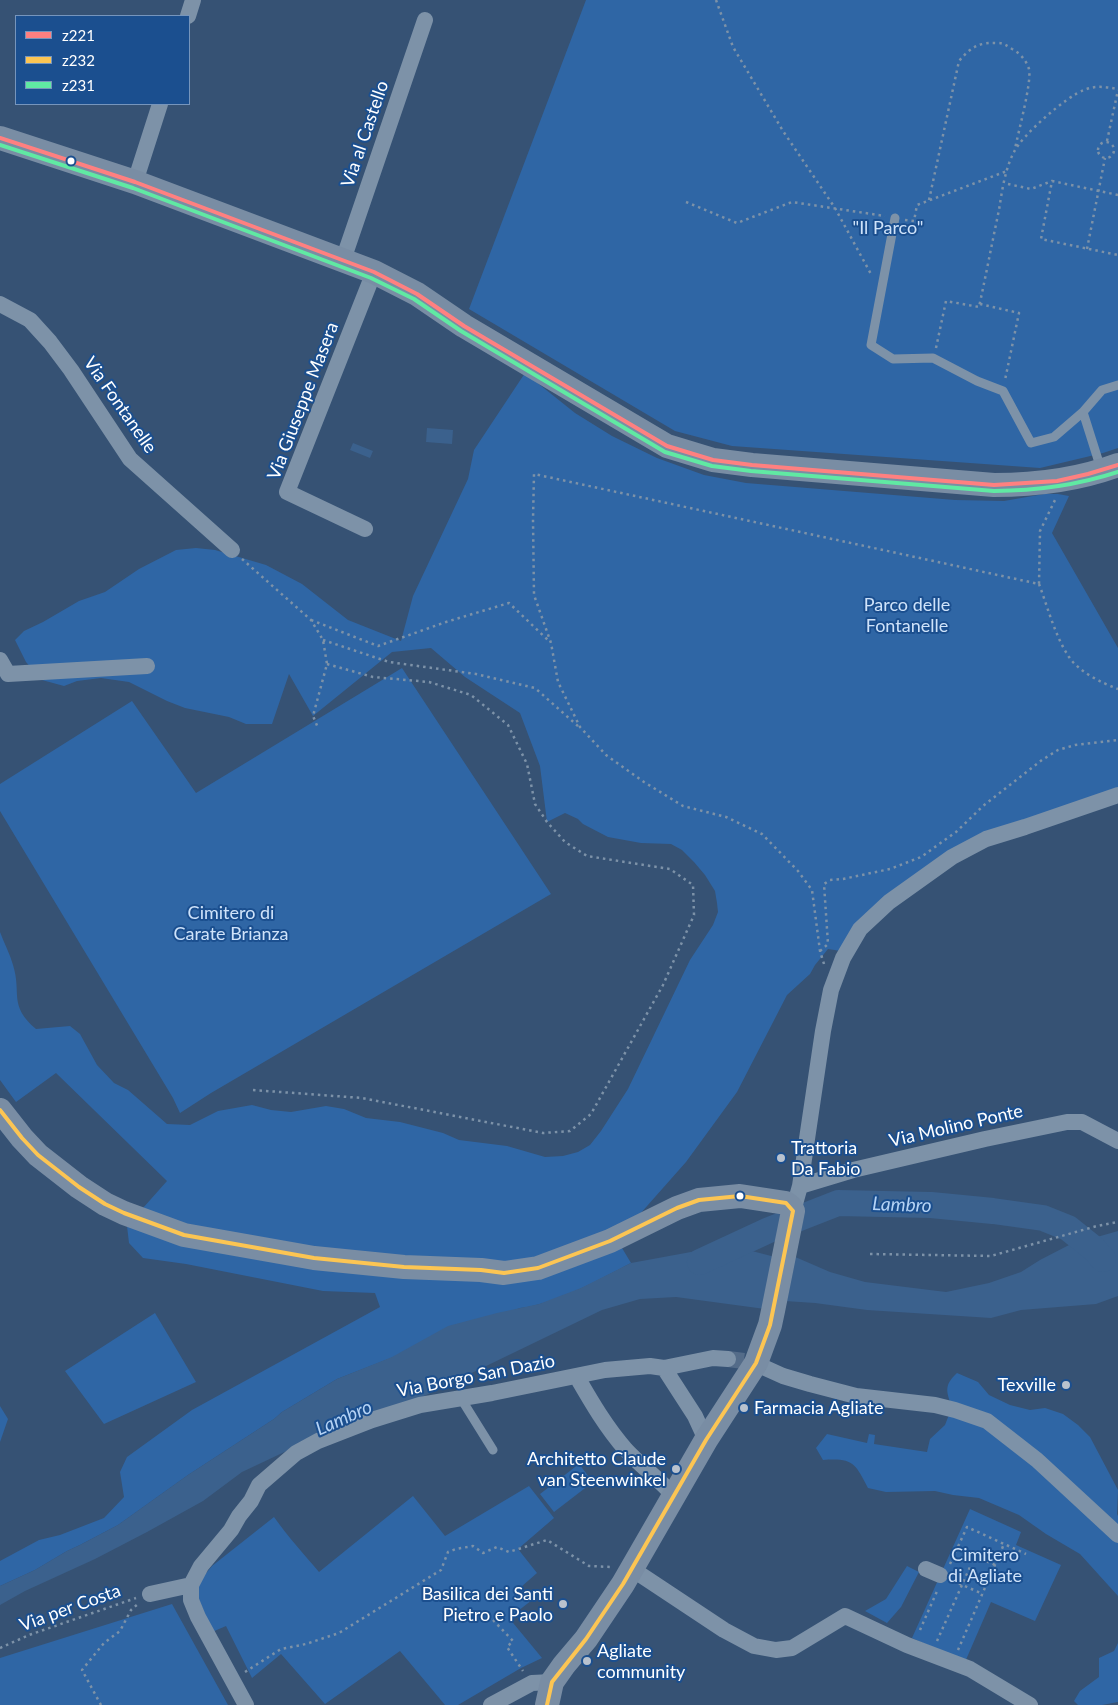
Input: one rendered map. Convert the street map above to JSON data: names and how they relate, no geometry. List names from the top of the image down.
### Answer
{
  "streets": {
    "street": [
      "Via al Castello",
      "Via Giuseppe Masera",
      "Via Fontanelle",
      "Via Molino Ponte",
      "Via Borgo San Dazio"
    ],
    "path": ["Via per Costa"]
  },
  "water": ["Lambro"],
  "parks": [
    "\"Il Parco\"",
    "Parco delle Fontanelle",
    "Cimitero di Carate Brianza",
    "Cimitero di Agliate"
  ],
  "places": [
    "Trattoria Da Fabio",
    "Texville",
    "Farmacia Agliate",
    "Architetto Claude van Steenwinkel",
    "Basilica dei Santi Pietro e Paolo",
    "Agliate community"
  ],
  "lines": ["transit line z221", "transit line z231", "transit line z232"],
  "legend": ["z221", "z232", "z231"]
}
